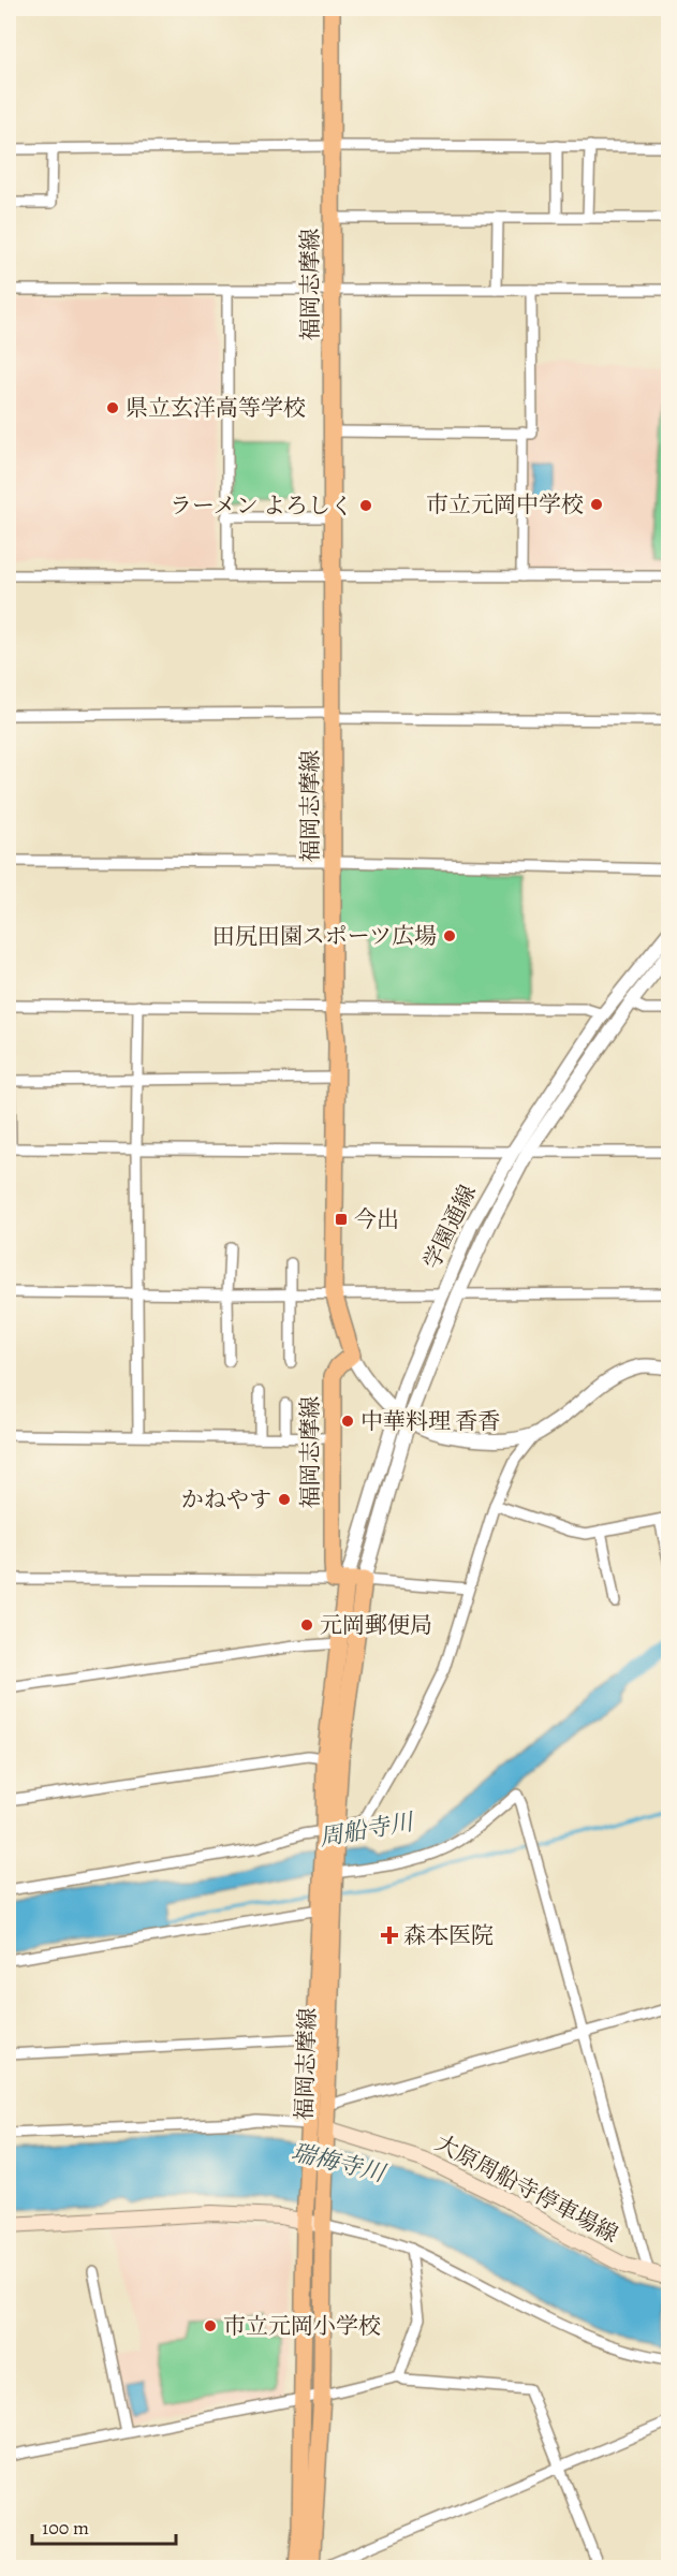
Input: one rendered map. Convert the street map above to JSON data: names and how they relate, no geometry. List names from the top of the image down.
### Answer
{
  "streets": {
    "main road": ["福岡志摩線", "大原周船寺停車場線"],
    "street": ["学園通線"]
  },
  "crossings": [
    ["福岡志摩線", "学園通線"],
    ["福岡志摩線", "大原周船寺停車場線"]
  ],
  "water": ["周船寺川", "瑞梅寺川"],
  "places": {
    "other": [
      "県立玄洋高等学校",
      "市立元岡中学校",
      "ラーメン よろしく",
      "田尻田園スポーツ広場",
      "中華料理 香香",
      "かねやす",
      "元岡郵便局",
      "市立元岡小学校"
    ],
    "transit": ["今出"],
    "health": ["森本医院"]
  },
  "scale_bar": "100 m"
}
